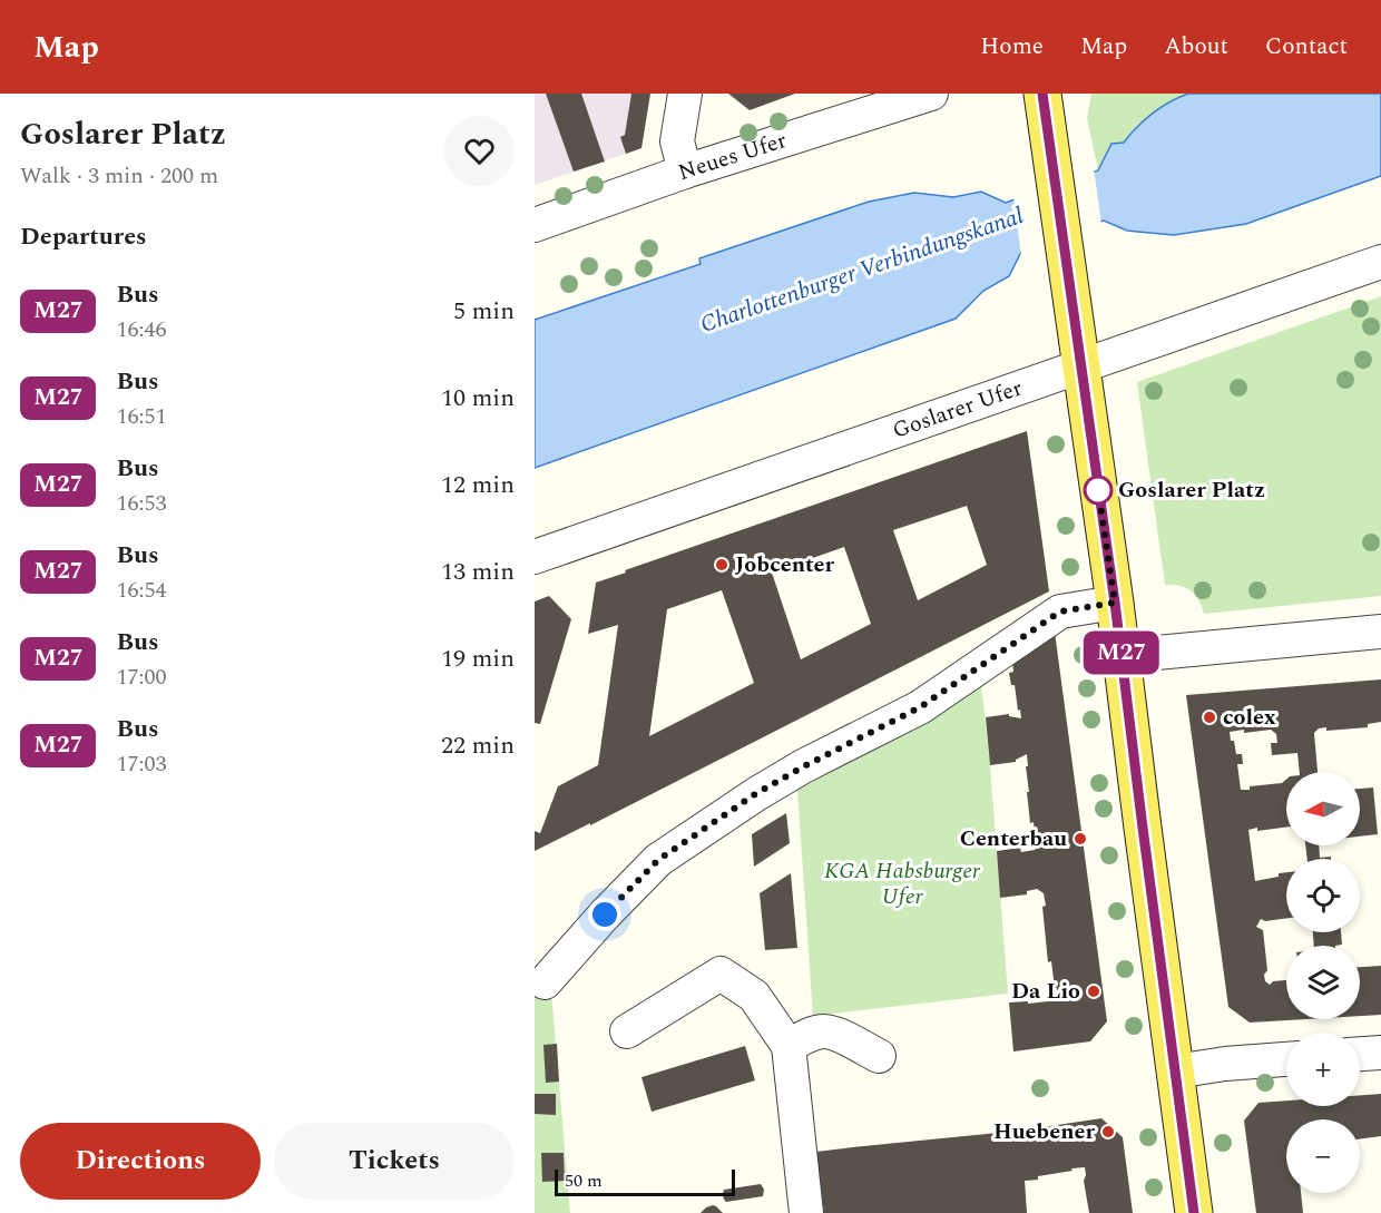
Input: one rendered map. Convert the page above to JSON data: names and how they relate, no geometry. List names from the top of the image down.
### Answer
{
  "streets": {
    "street": ["Neues Ufer", "Goslarer Ufer"]
  },
  "water": ["Charlottenburger Verbindungskanal"],
  "parks": ["KGA Habsburger Ufer"],
  "places": [
    "Goslarer Platz",
    "Jobcenter",
    "colex",
    "Centerbau",
    "Da Lio",
    "Huebener"
  ],
  "lines": ["bus line M27"],
  "scale_bar": "50 m",
  "north": "left",
  "page": {
    "header": "Map",
    "nav": [
      "Home",
      "Map",
      "About",
      "Contact"
    ],
    "heading": [
      ["Goslarer Platz", "Walk · 3 min · 200 m"],
      "Departures"
    ],
    "on_map": "M27",
    "list": [
      {
        "mark": "M27",
        "name": "Bus",
        "note": "16:46",
        "value": "5 min"
      },
      {
        "mark": "M27",
        "name": "Bus",
        "note": "16:51",
        "value": "10 min"
      },
      {
        "mark": "M27",
        "name": "Bus",
        "note": "16:53",
        "value": "12 min"
      },
      {
        "mark": "M27",
        "name": "Bus",
        "note": "16:54",
        "value": "13 min"
      },
      {
        "mark": "M27",
        "name": "Bus",
        "note": "17:00",
        "value": "19 min"
      },
      {
        "mark": "M27",
        "name": "Bus",
        "note": "17:03",
        "value": "22 min"
      }
    ],
    "map_buttons": ["+", "−"],
    "buttons": ["Directions", "Tickets"],
    "scale": "50 m"
  }
}
